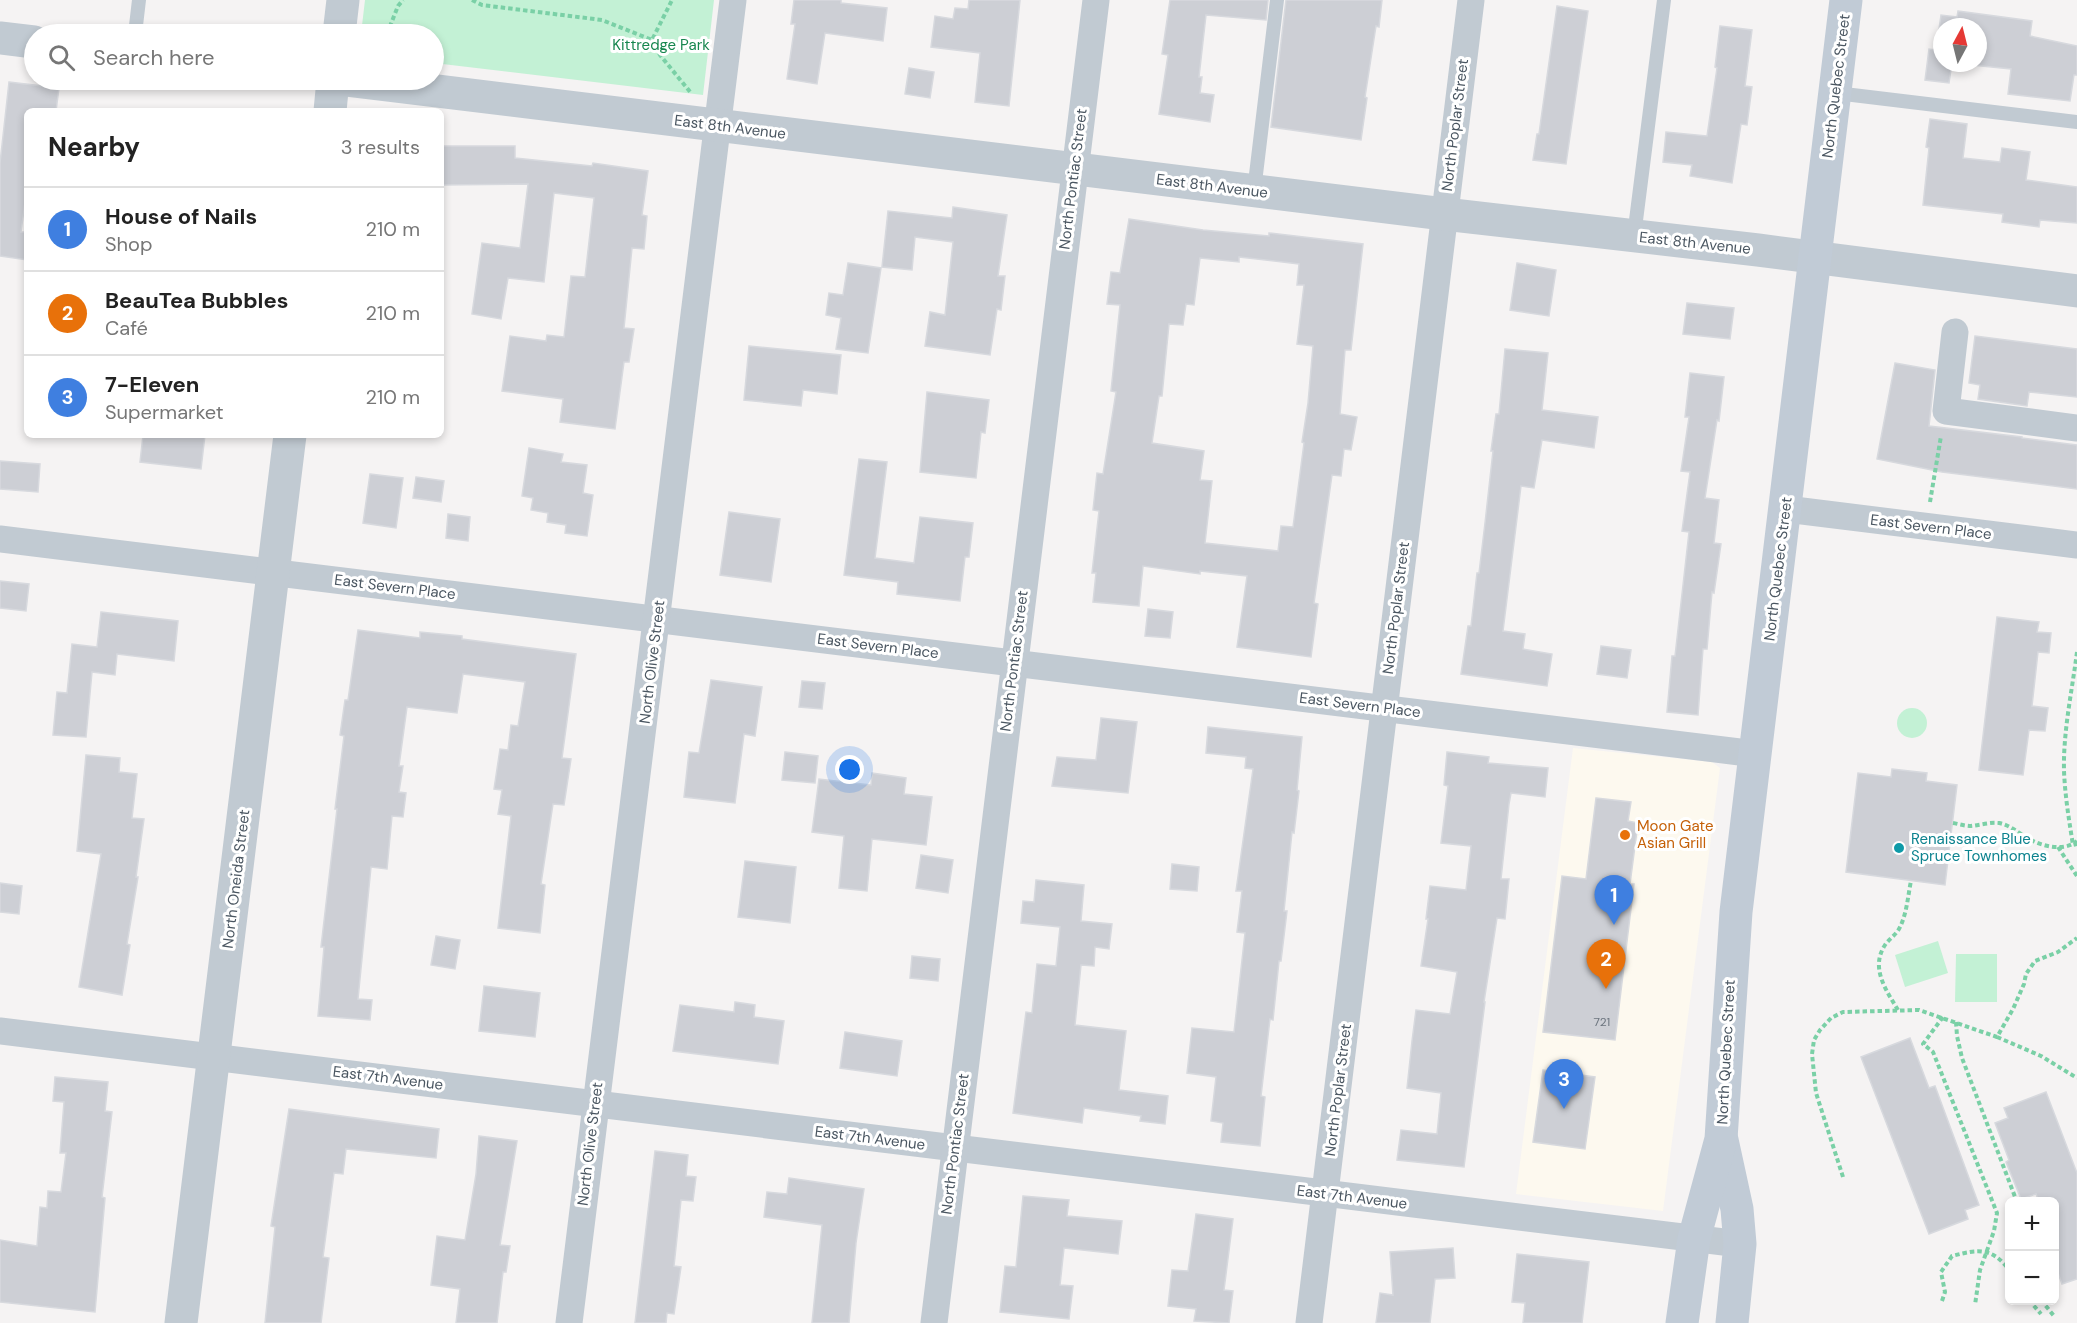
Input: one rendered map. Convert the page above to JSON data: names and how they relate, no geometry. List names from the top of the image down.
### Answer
{
  "streets": {
    "main road": ["North Quebec Street"],
    "street": [
      "North Poplar Street",
      "East 8th Avenue",
      "North Pontiac Street",
      "East Severn Place",
      "North Olive Street",
      "North Oneida Street",
      "East 7th Avenue"
    ]
  },
  "crossings": [
    ["North Quebec Street", "East 8th Avenue"],
    ["North Quebec Street", "East Severn Place"],
    ["North Quebec Street", "East 7th Avenue"],
    ["North Poplar Street", "East 8th Avenue"],
    ["North Poplar Street", "East Severn Place"],
    ["North Poplar Street", "East 7th Avenue"],
    ["East 8th Avenue", "North Pontiac Street"],
    ["East 8th Avenue", "North Olive Street"],
    ["North Pontiac Street", "East Severn Place"],
    ["North Pontiac Street", "East 7th Avenue"],
    ["East Severn Place", "North Olive Street"],
    ["East Severn Place", "North Oneida Street"],
    ["North Olive Street", "East 7th Avenue"],
    ["North Oneida Street", "East 7th Avenue"]
  ],
  "parks": ["Kittredge Park"],
  "places": ["Moon Gate Asian Grill", "Renaissance Blue Spruce Townhomes"],
  "house_numbers": ["721"],
  "north": "top",
  "page": {
    "search": "Search here",
    "heading": ["Nearby", "3 results"],
    "list": [
      {
        "mark": "1",
        "name": "House of Nails",
        "note": "Shop",
        "value": "210 m"
      },
      {
        "mark": "2",
        "name": "BeauTea Bubbles",
        "note": "Café",
        "value": "210 m"
      },
      {
        "mark": "3",
        "name": "7-Eleven",
        "note": "Supermarket",
        "value": "210 m"
      }
    ],
    "pins": ["1", "2", "3"],
    "map_buttons": ["+", "−"]
  }
}
